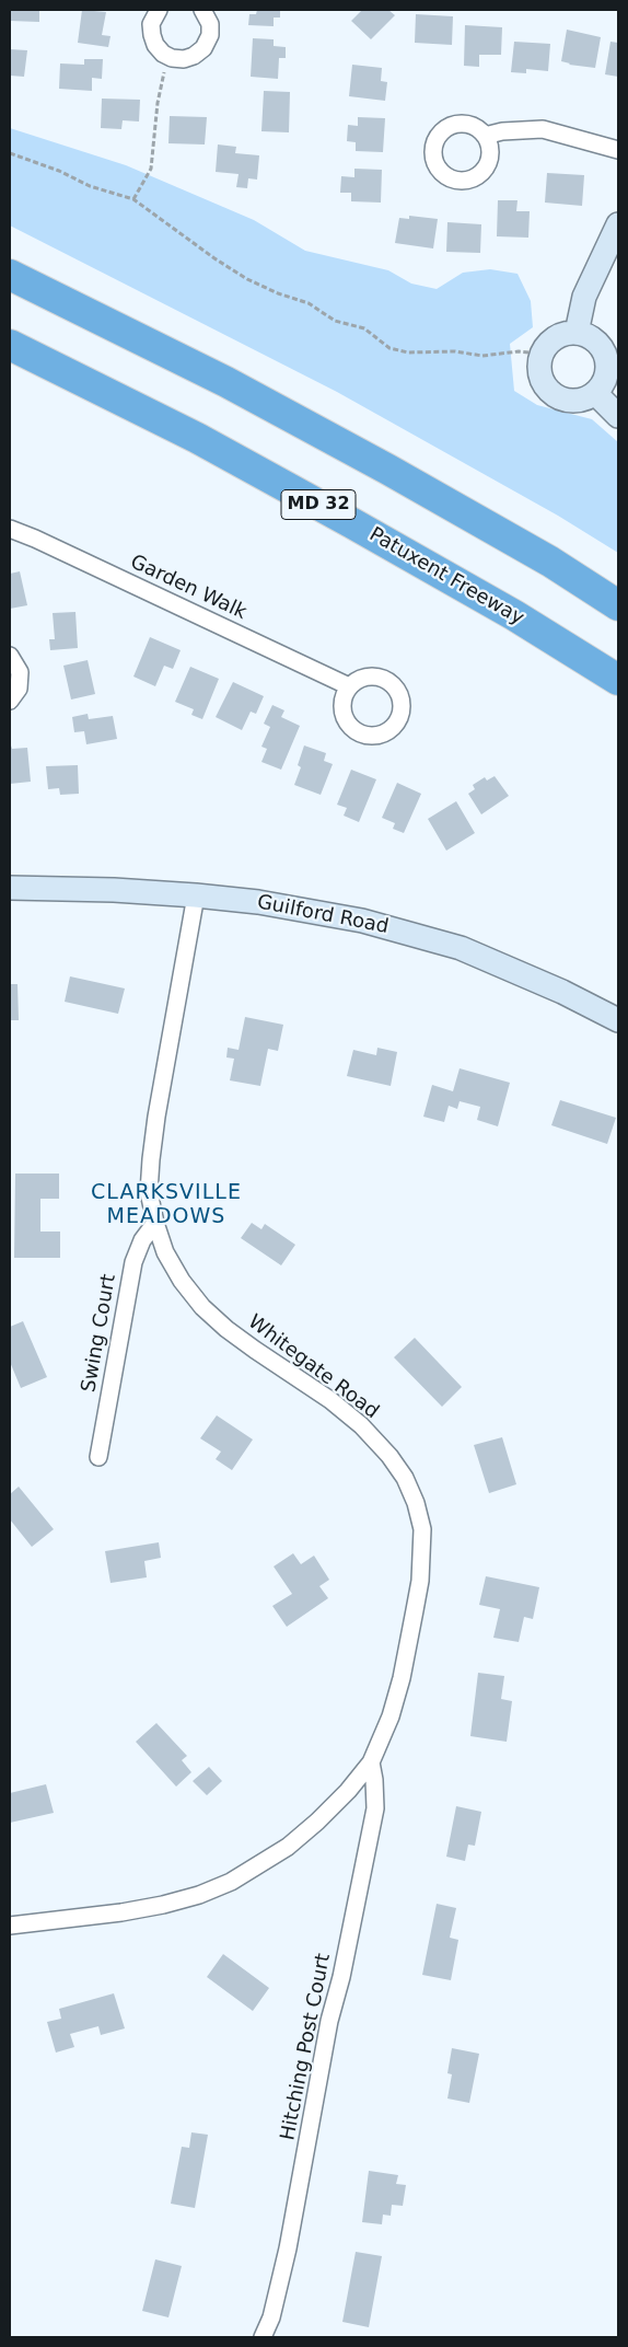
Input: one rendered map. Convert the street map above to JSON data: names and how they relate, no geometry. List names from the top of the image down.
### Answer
{
  "streets": {
    "highway": ["MD 32", "Patuxent Freeway"],
    "main road": ["Guilford Road"],
    "street": [
      "Garden Walk",
      "Swing Court",
      "Whitegate Road",
      "Hitching Post Court"
    ]
  },
  "crossings": [
    ["Guilford Road", "Whitegate Road"],
    ["Swing Court", "Whitegate Road"],
    ["Whitegate Road", "Hitching Post Court"]
  ],
  "districts": ["CLARKSVILLE MEADOWS"]
}
